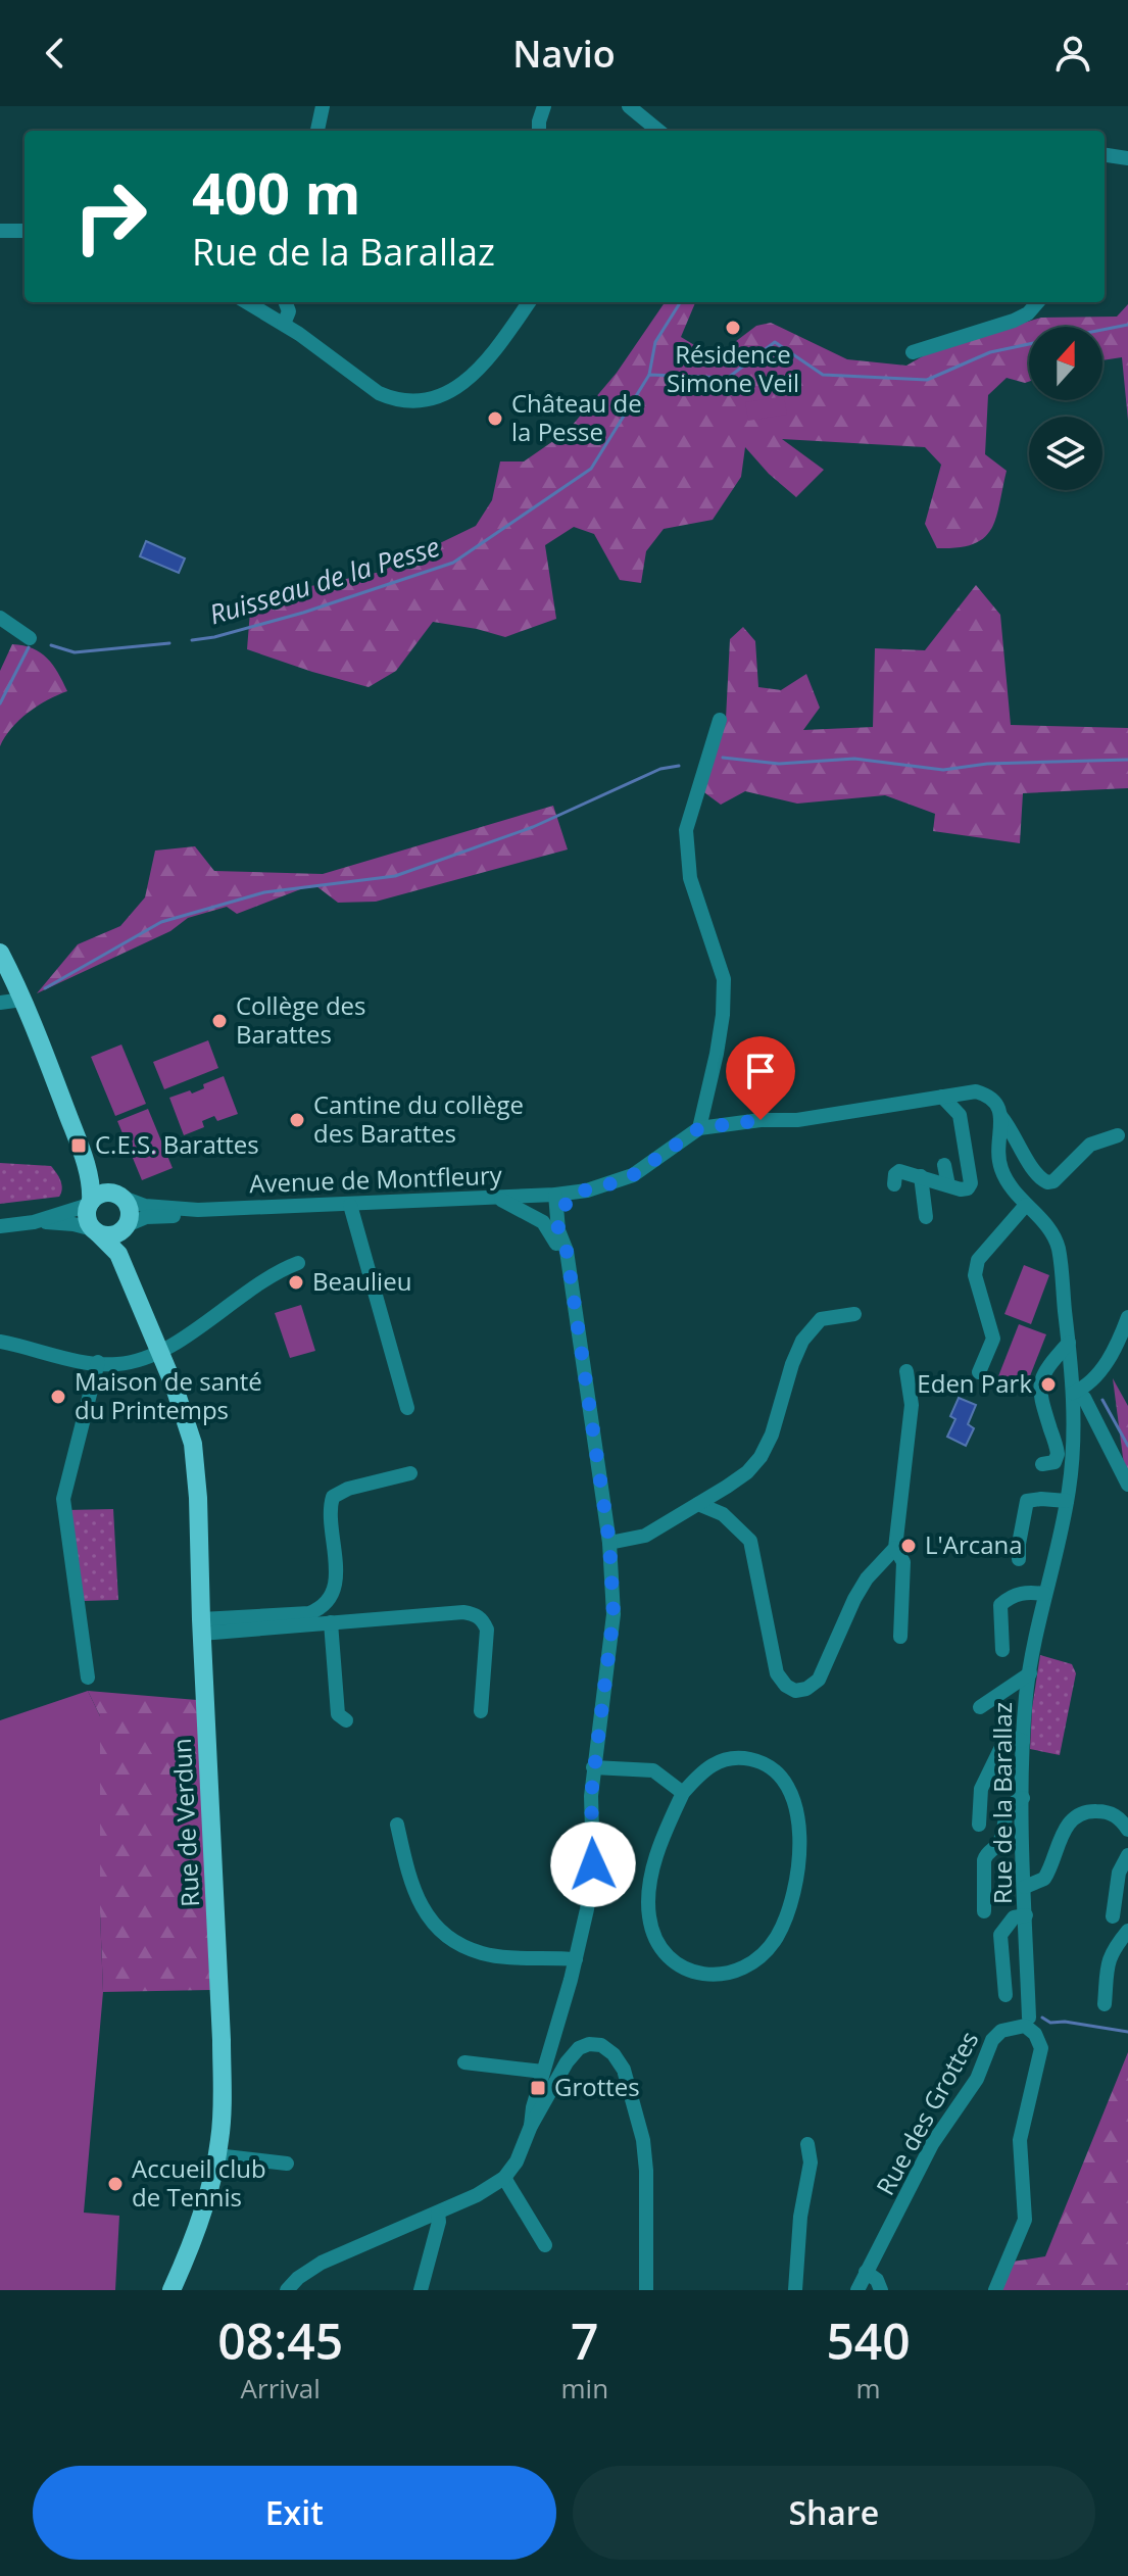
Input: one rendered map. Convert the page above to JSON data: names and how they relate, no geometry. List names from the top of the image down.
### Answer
{
  "streets": {
    "main road": ["Rue de Verdun"],
    "street": ["Avenue de Montfleury", "Rue de la Barallaz", "Rue des Grottes"]
  },
  "crossings": [
    ["Avenue de Montfleury", "Rue de Verdun"]
  ],
  "water": ["Ruisseau de la Pesse"],
  "places": {
    "other": [
      "Résidence Simone Veil",
      "Château de la Pesse",
      "Collège des Barattes",
      "Cantine du collège des Barattes",
      "Beaulieu",
      "Eden Park",
      "Maison de santé du Printemps",
      "L'Arcana",
      "Accueil club de Tennis"
    ],
    "transit": ["C.E.S. Barattes", "Grottes"]
  },
  "north": "top",
  "page": {
    "header": "Navio",
    "turn": ["400 m", "Rue de la Barallaz"],
    "eta": [
      "08:45",
      "Arrival",
      "7",
      "min",
      "540",
      "m"
    ],
    "buttons": ["Exit", "Share"]
  }
}
